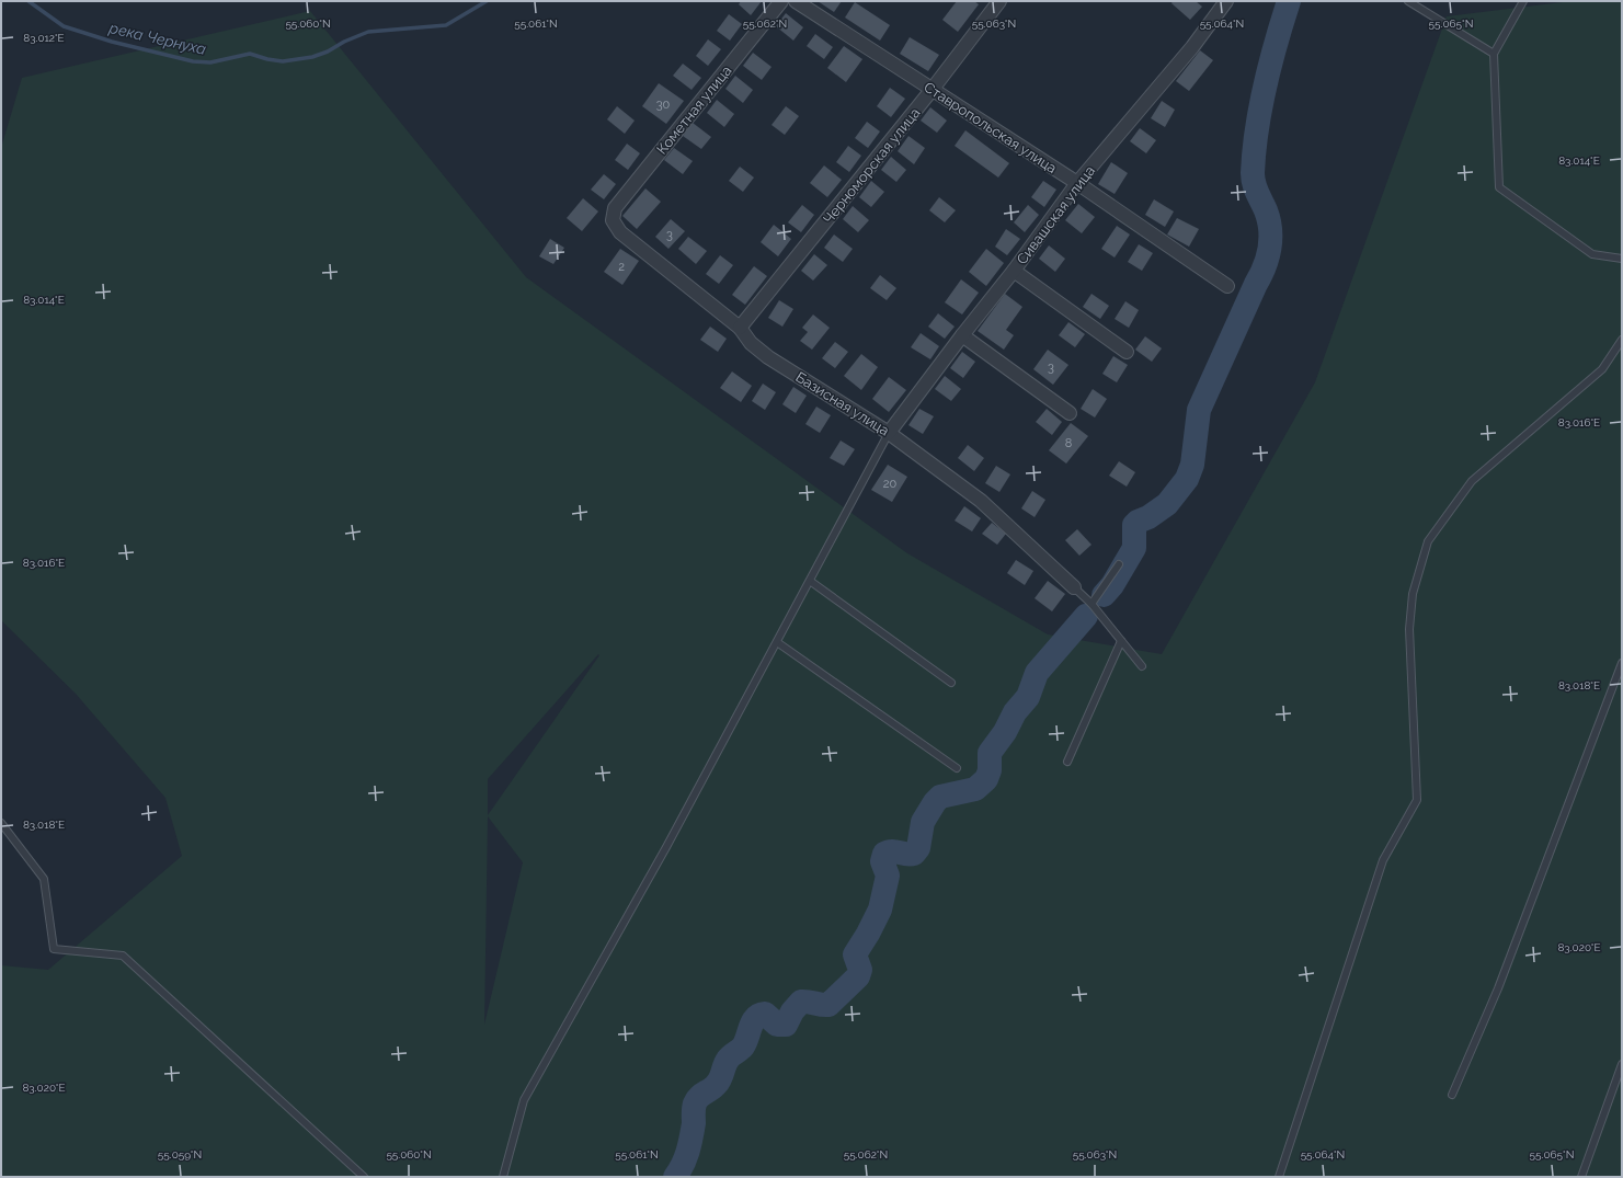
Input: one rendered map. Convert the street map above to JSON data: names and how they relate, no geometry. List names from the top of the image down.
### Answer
{
  "streets": {
    "street": [
      "Кометная улица",
      "Ставропольская улица",
      "Черноморская улица",
      "Сивашская улица",
      "Базисная улица"
    ]
  },
  "crossings": [
    ["Кометная улица", "Базисная улица"],
    ["Ставропольская улица", "Черноморская улица"],
    ["Ставропольская улица", "Сивашская улица"],
    ["Черноморская улица", "Базисная улица"],
    ["Сивашская улица", "Базисная улица"]
  ],
  "water": ["река Чернуха"],
  "house_numbers": [
    "30",
    "3",
    "2",
    "3",
    "8",
    "20"
  ],
  "coordinates": [
    "55.060°N",
    "55.061°N",
    "55.062°N",
    "55.063°N",
    "55.064°N",
    "55.065°N",
    "83.012°E",
    "83.014°E",
    "83.016°E",
    "83.018°E",
    "83.020°E",
    "55.059°N"
  ]
}
